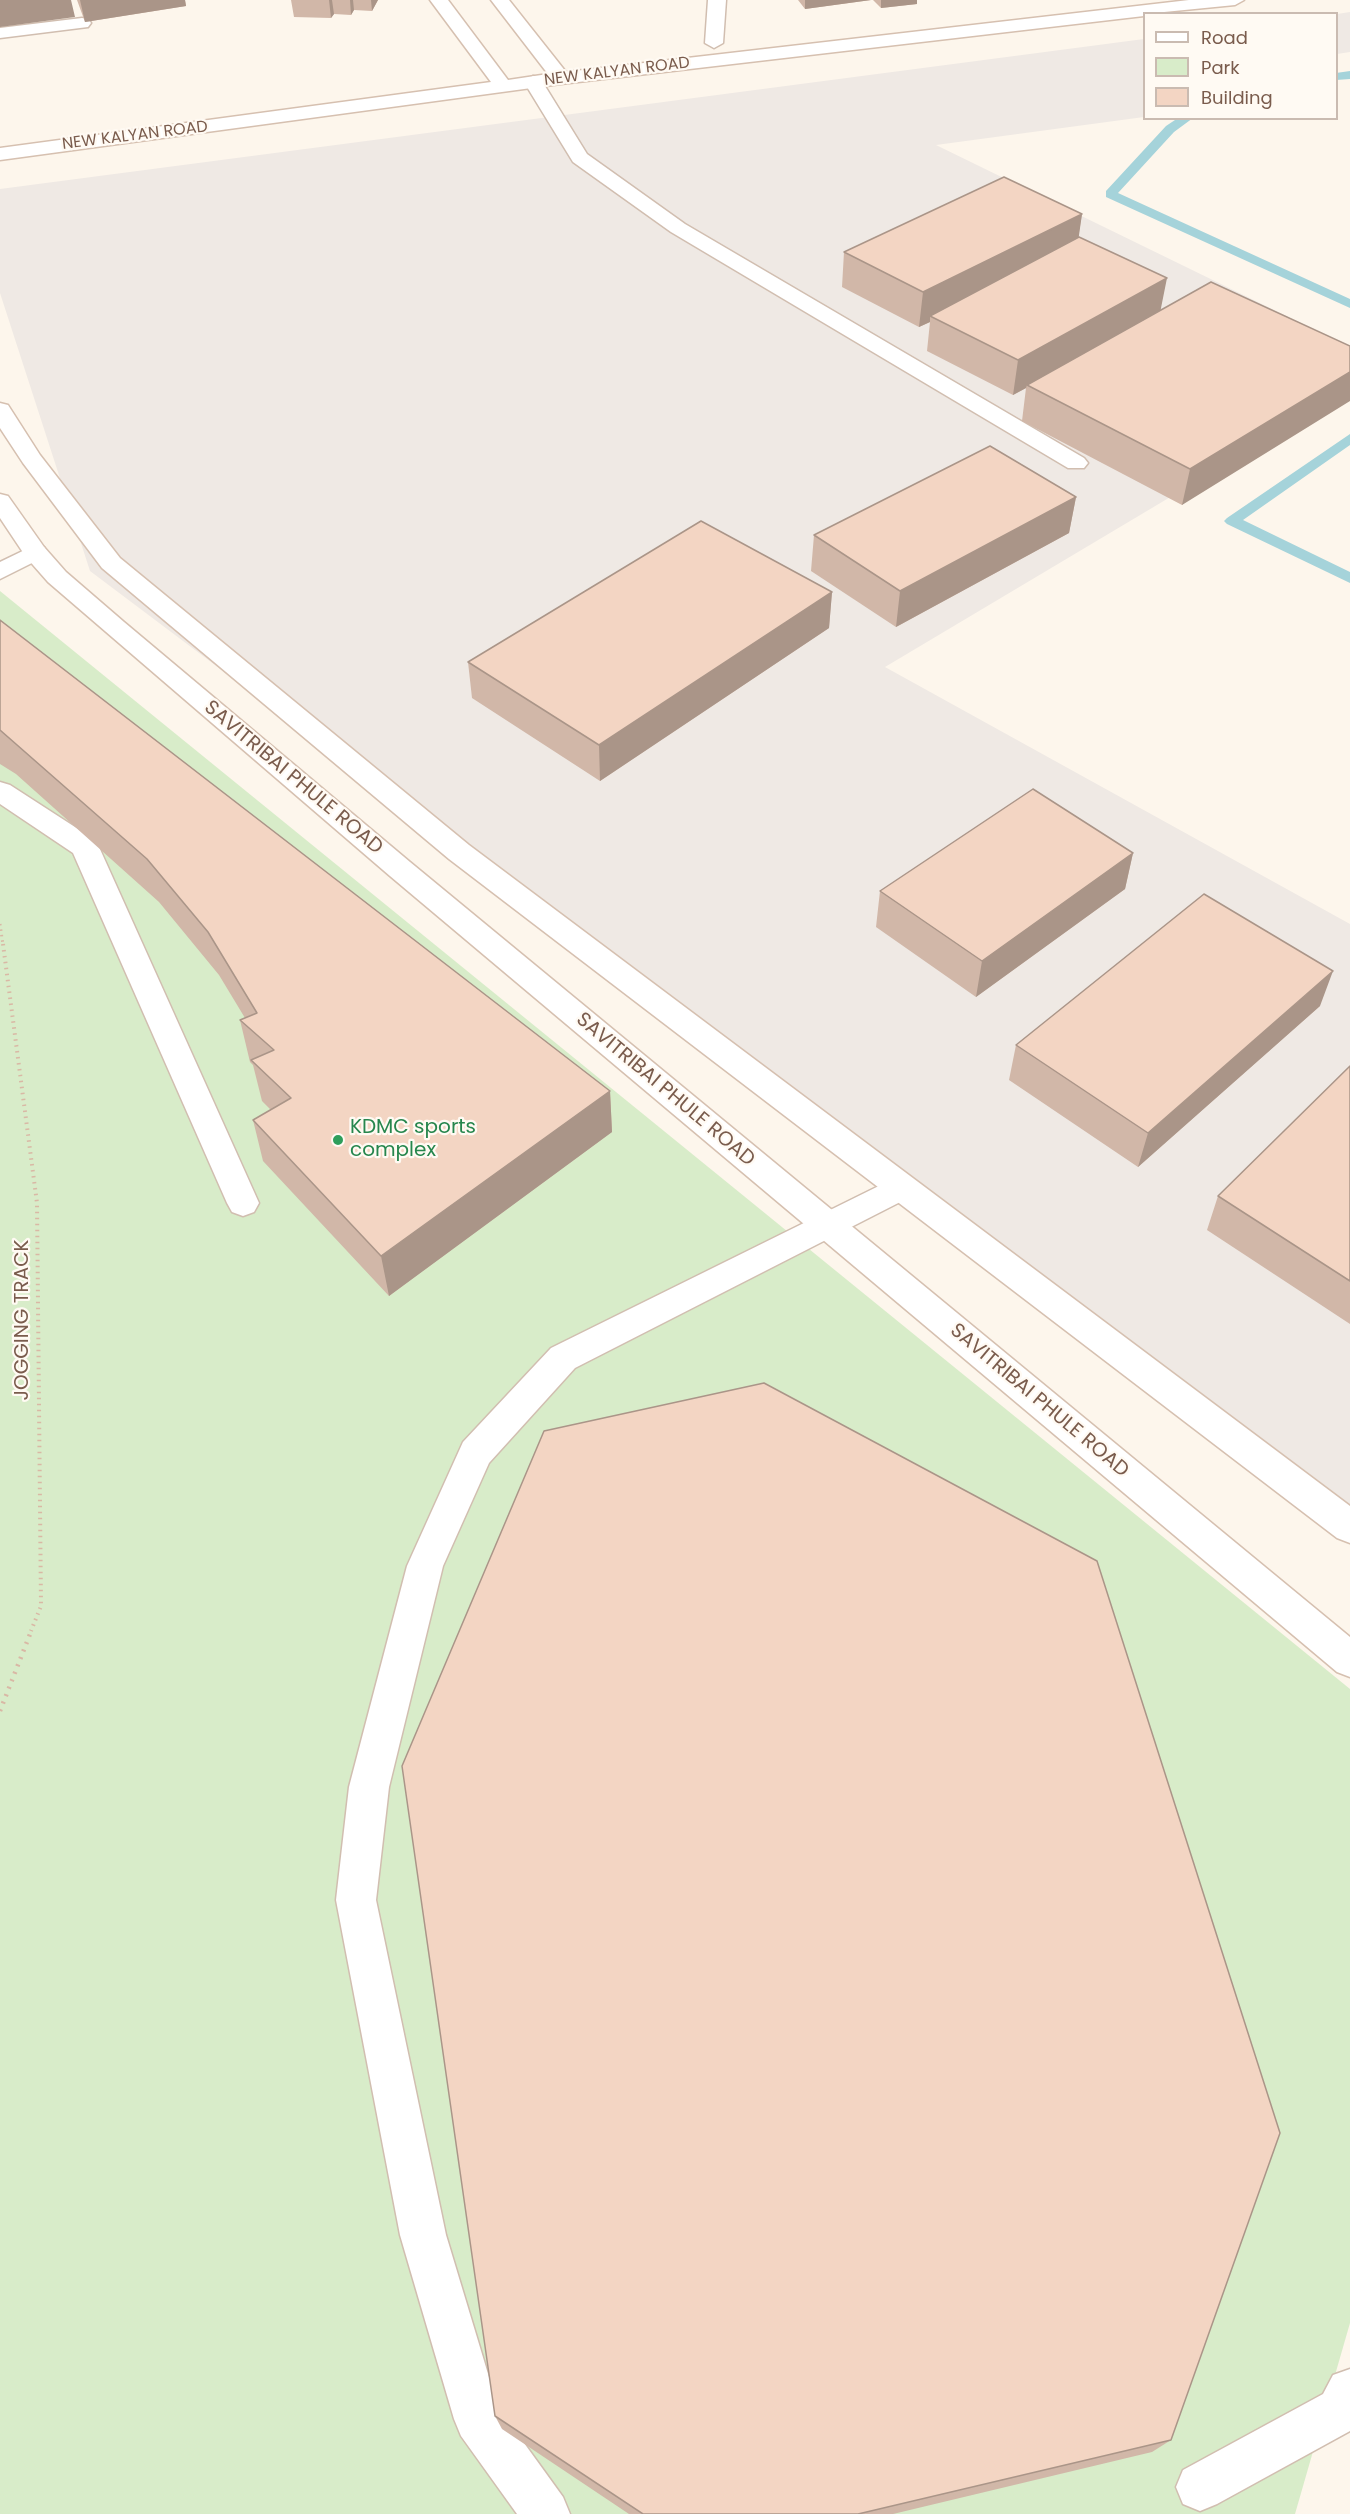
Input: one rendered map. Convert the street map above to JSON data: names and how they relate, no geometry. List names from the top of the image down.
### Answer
{
  "streets": {
    "street": ["NEW KALYAN ROAD", "SAVITRIBAI PHULE ROAD"],
    "path": ["JOGGING TRACK"]
  },
  "places": ["KDMC sports complex"],
  "legend": ["Road", "Park", "Building"]
}
